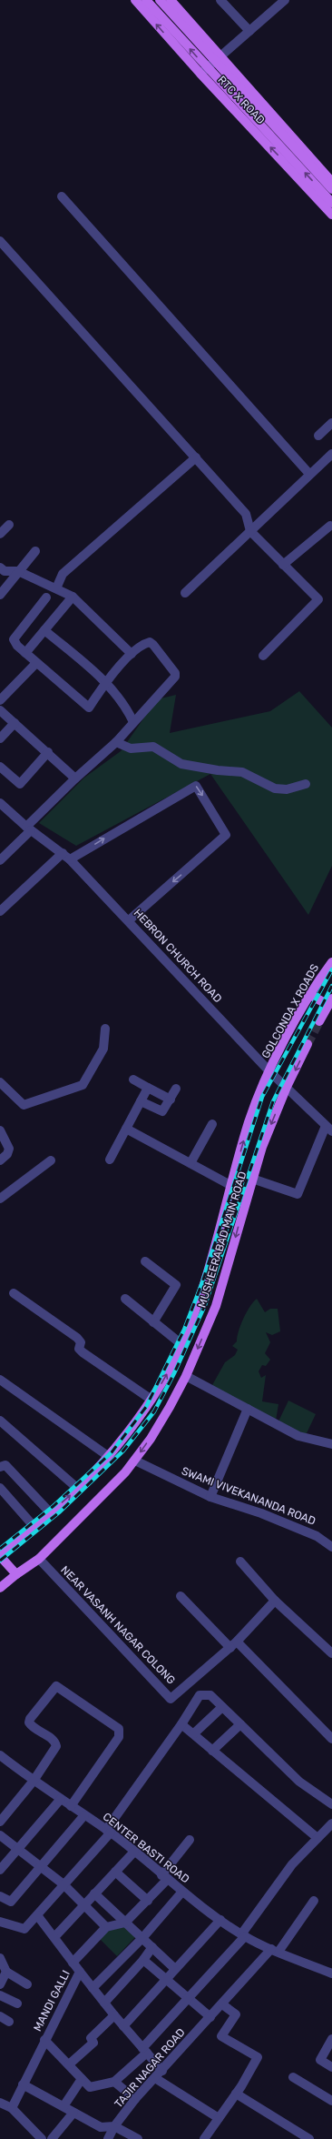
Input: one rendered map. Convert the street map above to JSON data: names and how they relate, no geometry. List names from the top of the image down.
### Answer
{
  "streets": {
    "main road": ["RTC X ROAD", "GOLCONDA X ROADS", "MUSHEERABAD MAIN ROAD"],
    "street": [
      "HEBRON CHURCH ROAD",
      "SWAMI VIVEKANANDA ROAD",
      "NEAR VASANH NAGAR COLONG",
      "CENTER BASTI ROAD",
      "MANDI GALLI",
      "TAJIR NAGAR ROAD"
    ]
  },
  "crossings": [
    ["HEBRON CHURCH ROAD", "GOLCONDA X ROADS"],
    ["HEBRON CHURCH ROAD", "MUSHEERABAD MAIN ROAD"],
    ["GOLCONDA X ROADS", "MUSHEERABAD MAIN ROAD"],
    ["MUSHEERABAD MAIN ROAD", "SWAMI VIVEKANANDA ROAD"],
    ["MUSHEERABAD MAIN ROAD", "NEAR VASANH NAGAR COLONG"],
    ["CENTER BASTI ROAD", "TAJIR NAGAR ROAD"]
  ]
}
